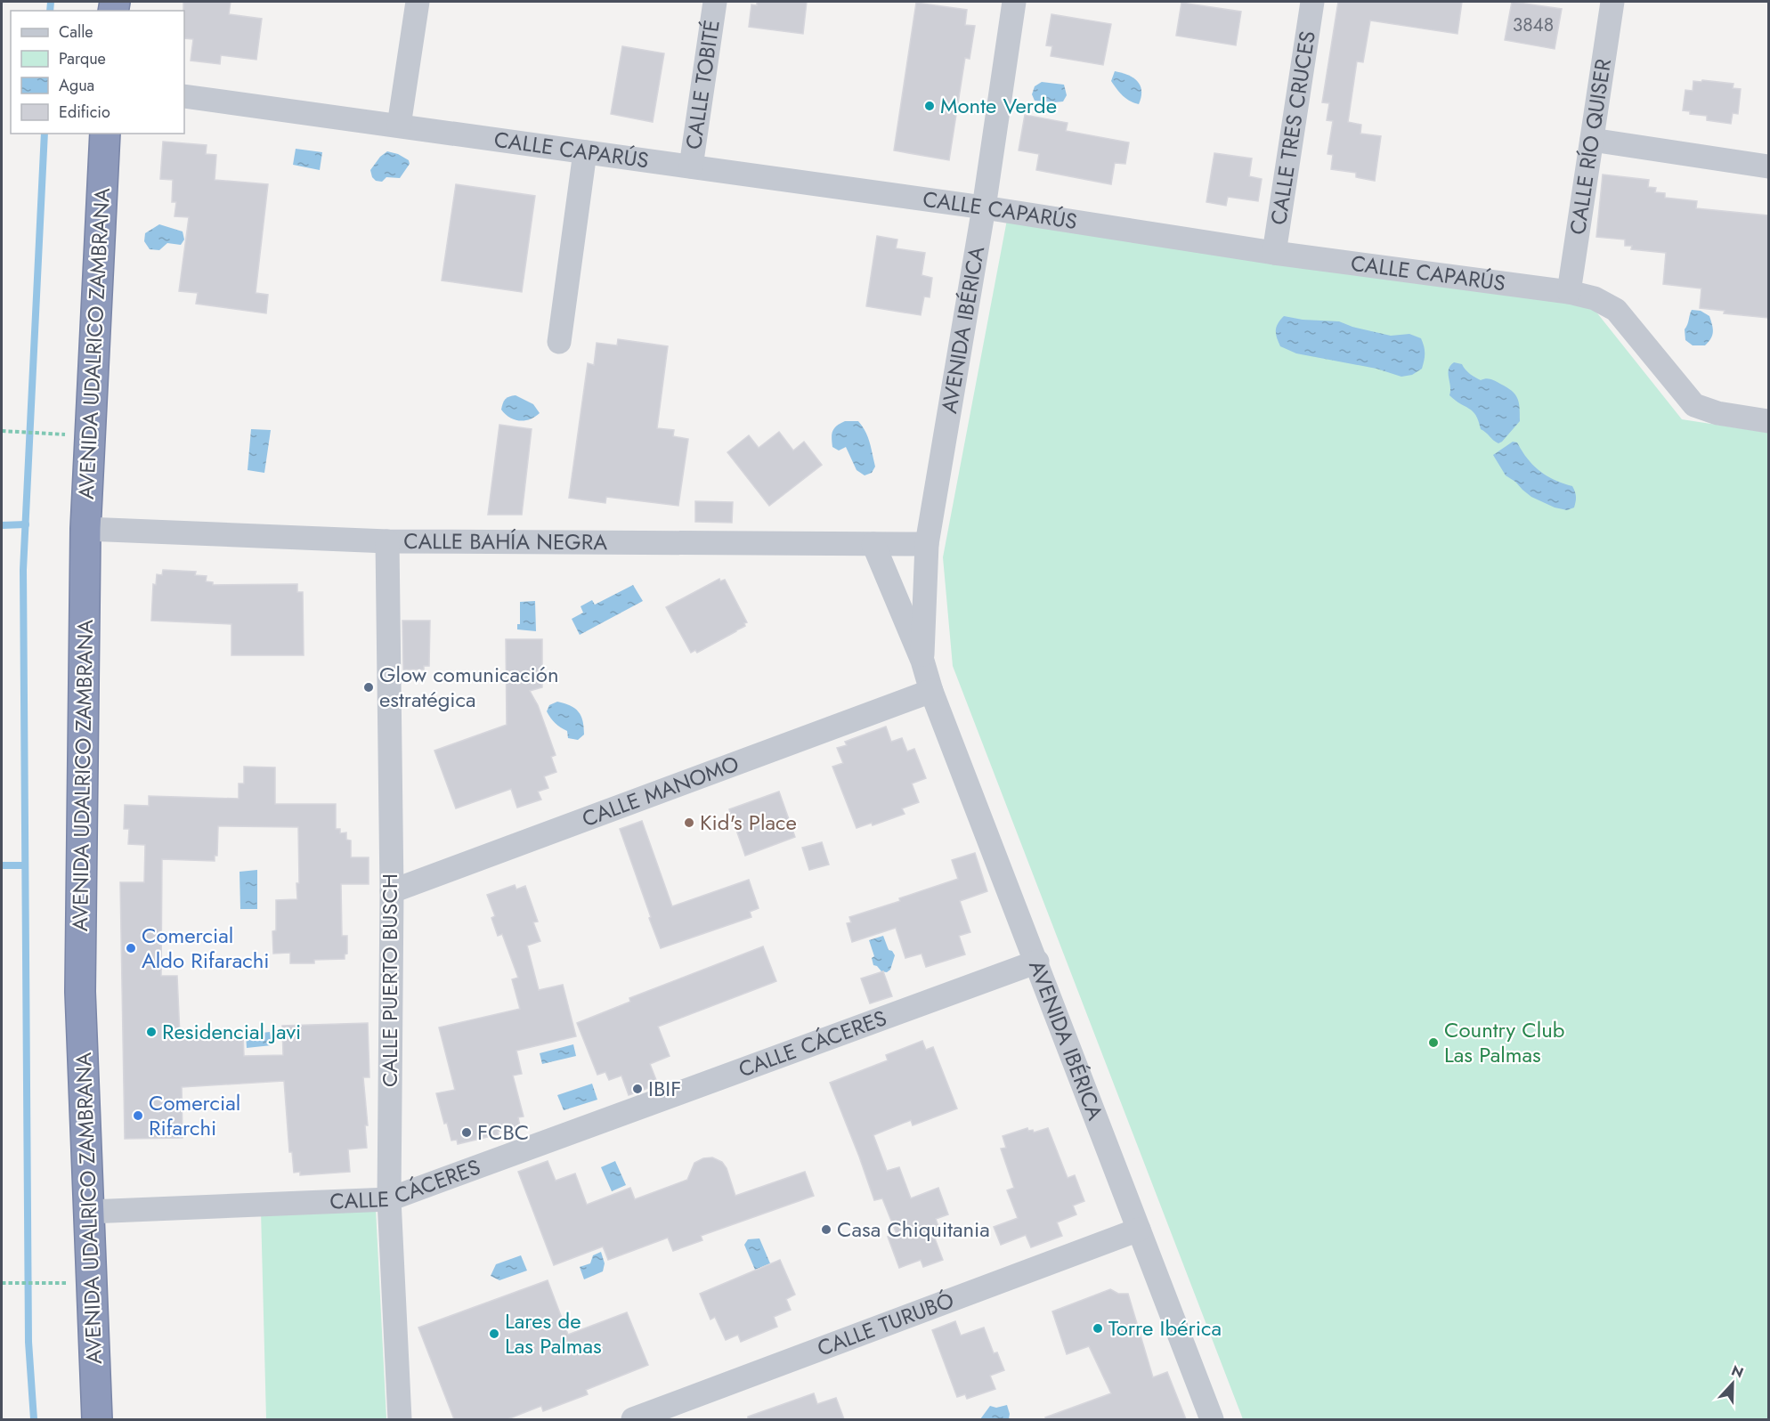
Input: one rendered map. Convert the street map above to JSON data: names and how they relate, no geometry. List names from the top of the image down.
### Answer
{
  "streets": {
    "highway": ["AVENIDA UDALRICO ZAMBRANA"],
    "street": [
      "CALLE TOBITÉ",
      "CALLE TRES CRUCES",
      "CALLE RÍO QUISER",
      "CALLE CAPARÚS",
      "AVENIDA IBÉRICA",
      "CALLE BAHÍA NEGRA",
      "CALLE MANOMO",
      "CALLE PUERTO BUSCH",
      "CALLE CÁCERES",
      "CALLE TURUBÓ"
    ]
  },
  "crossings": [
    ["CALLE TOBITÉ", "CALLE CAPARÚS"],
    ["CALLE TRES CRUCES", "CALLE CAPARÚS"],
    ["CALLE RÍO QUISER", "CALLE CAPARÚS"],
    ["CALLE CAPARÚS", "AVENIDA IBÉRICA"],
    ["AVENIDA IBÉRICA", "CALLE BAHÍA NEGRA"],
    ["AVENIDA IBÉRICA", "CALLE MANOMO"],
    ["AVENIDA IBÉRICA", "CALLE CÁCERES"],
    ["AVENIDA IBÉRICA", "CALLE TURUBÓ"],
    ["AVENIDA UDALRICO ZAMBRANA", "CALLE BAHÍA NEGRA"],
    ["AVENIDA UDALRICO ZAMBRANA", "CALLE CÁCERES"],
    ["CALLE BAHÍA NEGRA", "CALLE PUERTO BUSCH"],
    ["CALLE MANOMO", "CALLE PUERTO BUSCH"],
    ["CALLE PUERTO BUSCH", "CALLE CÁCERES"]
  ],
  "places": [
    "Monte Verde",
    "Glow comunicación estratégica",
    "Kid's Place",
    "Comercial Aldo Rifarachi",
    "Residencial Javi",
    "Country Club Las Palmas",
    "IBIF",
    "Comercial Rifarchi",
    "FCBC",
    "Casa Chiquitania",
    "Torre Ibérica",
    "Lares de Las Palmas"
  ],
  "house_numbers": ["3848"],
  "legend": [
    "Calle",
    "Parque",
    "Agua",
    "Edificio"
  ],
  "north": "top"
}
